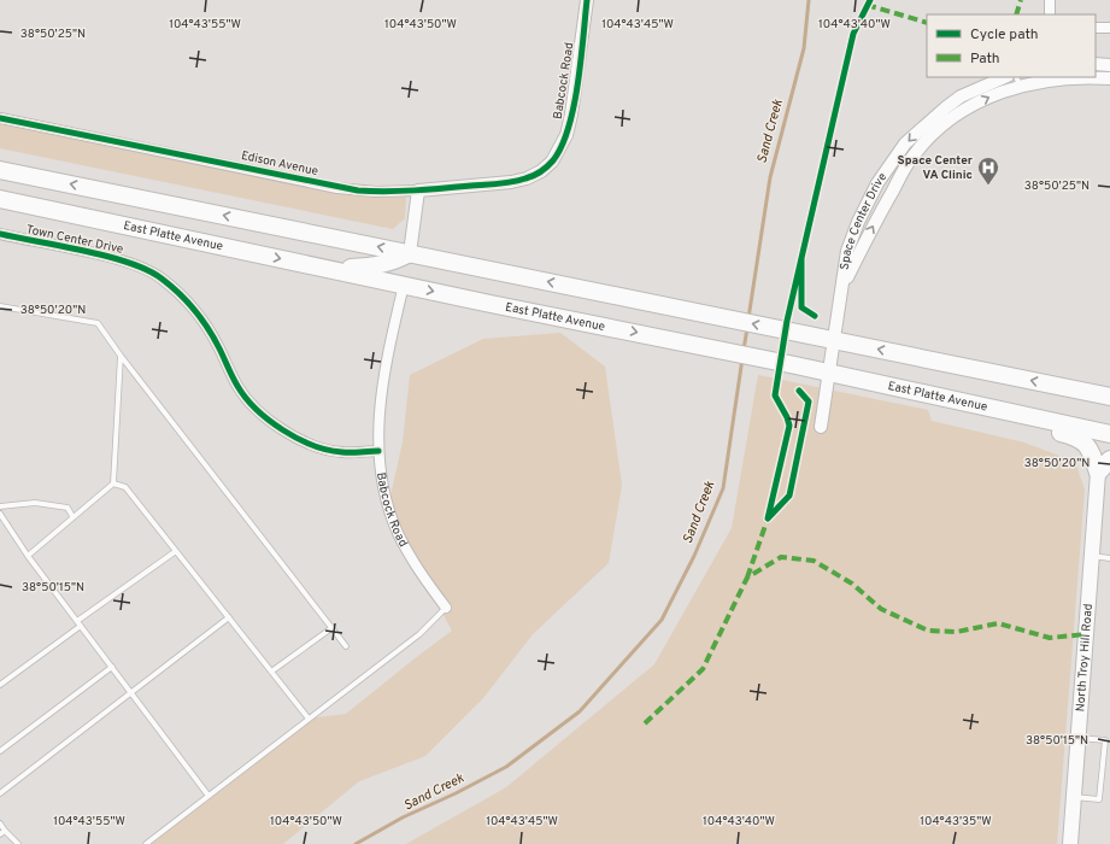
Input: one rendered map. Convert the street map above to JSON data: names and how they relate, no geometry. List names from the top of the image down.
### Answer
{
  "streets": {
    "highway": ["East Platte Avenue"],
    "main road": ["North Troy Hill Road"],
    "street": [
      "Babcock Road",
      "Edison Avenue",
      "Space Center Drive",
      "Town Center Drive"
    ]
  },
  "crossings": [
    ["Babcock Road", "Edison Avenue"],
    ["Babcock Road", "East Platte Avenue"],
    ["Babcock Road", "Town Center Drive"],
    ["Space Center Drive", "East Platte Avenue"]
  ],
  "water": ["Sand Creek"],
  "places": {
    "hospital": ["Space Center VA Clinic"]
  },
  "legend": ["Cycle path", "Path"],
  "coordinates": [
    "104°43'55\"W",
    "104°43'50\"W",
    "104°43'45\"W",
    "104°43'40\"W",
    "38°50'25\"N",
    "38°50'20\"N",
    "38°50'15\"N",
    "104°43'35\"W"
  ]
}
